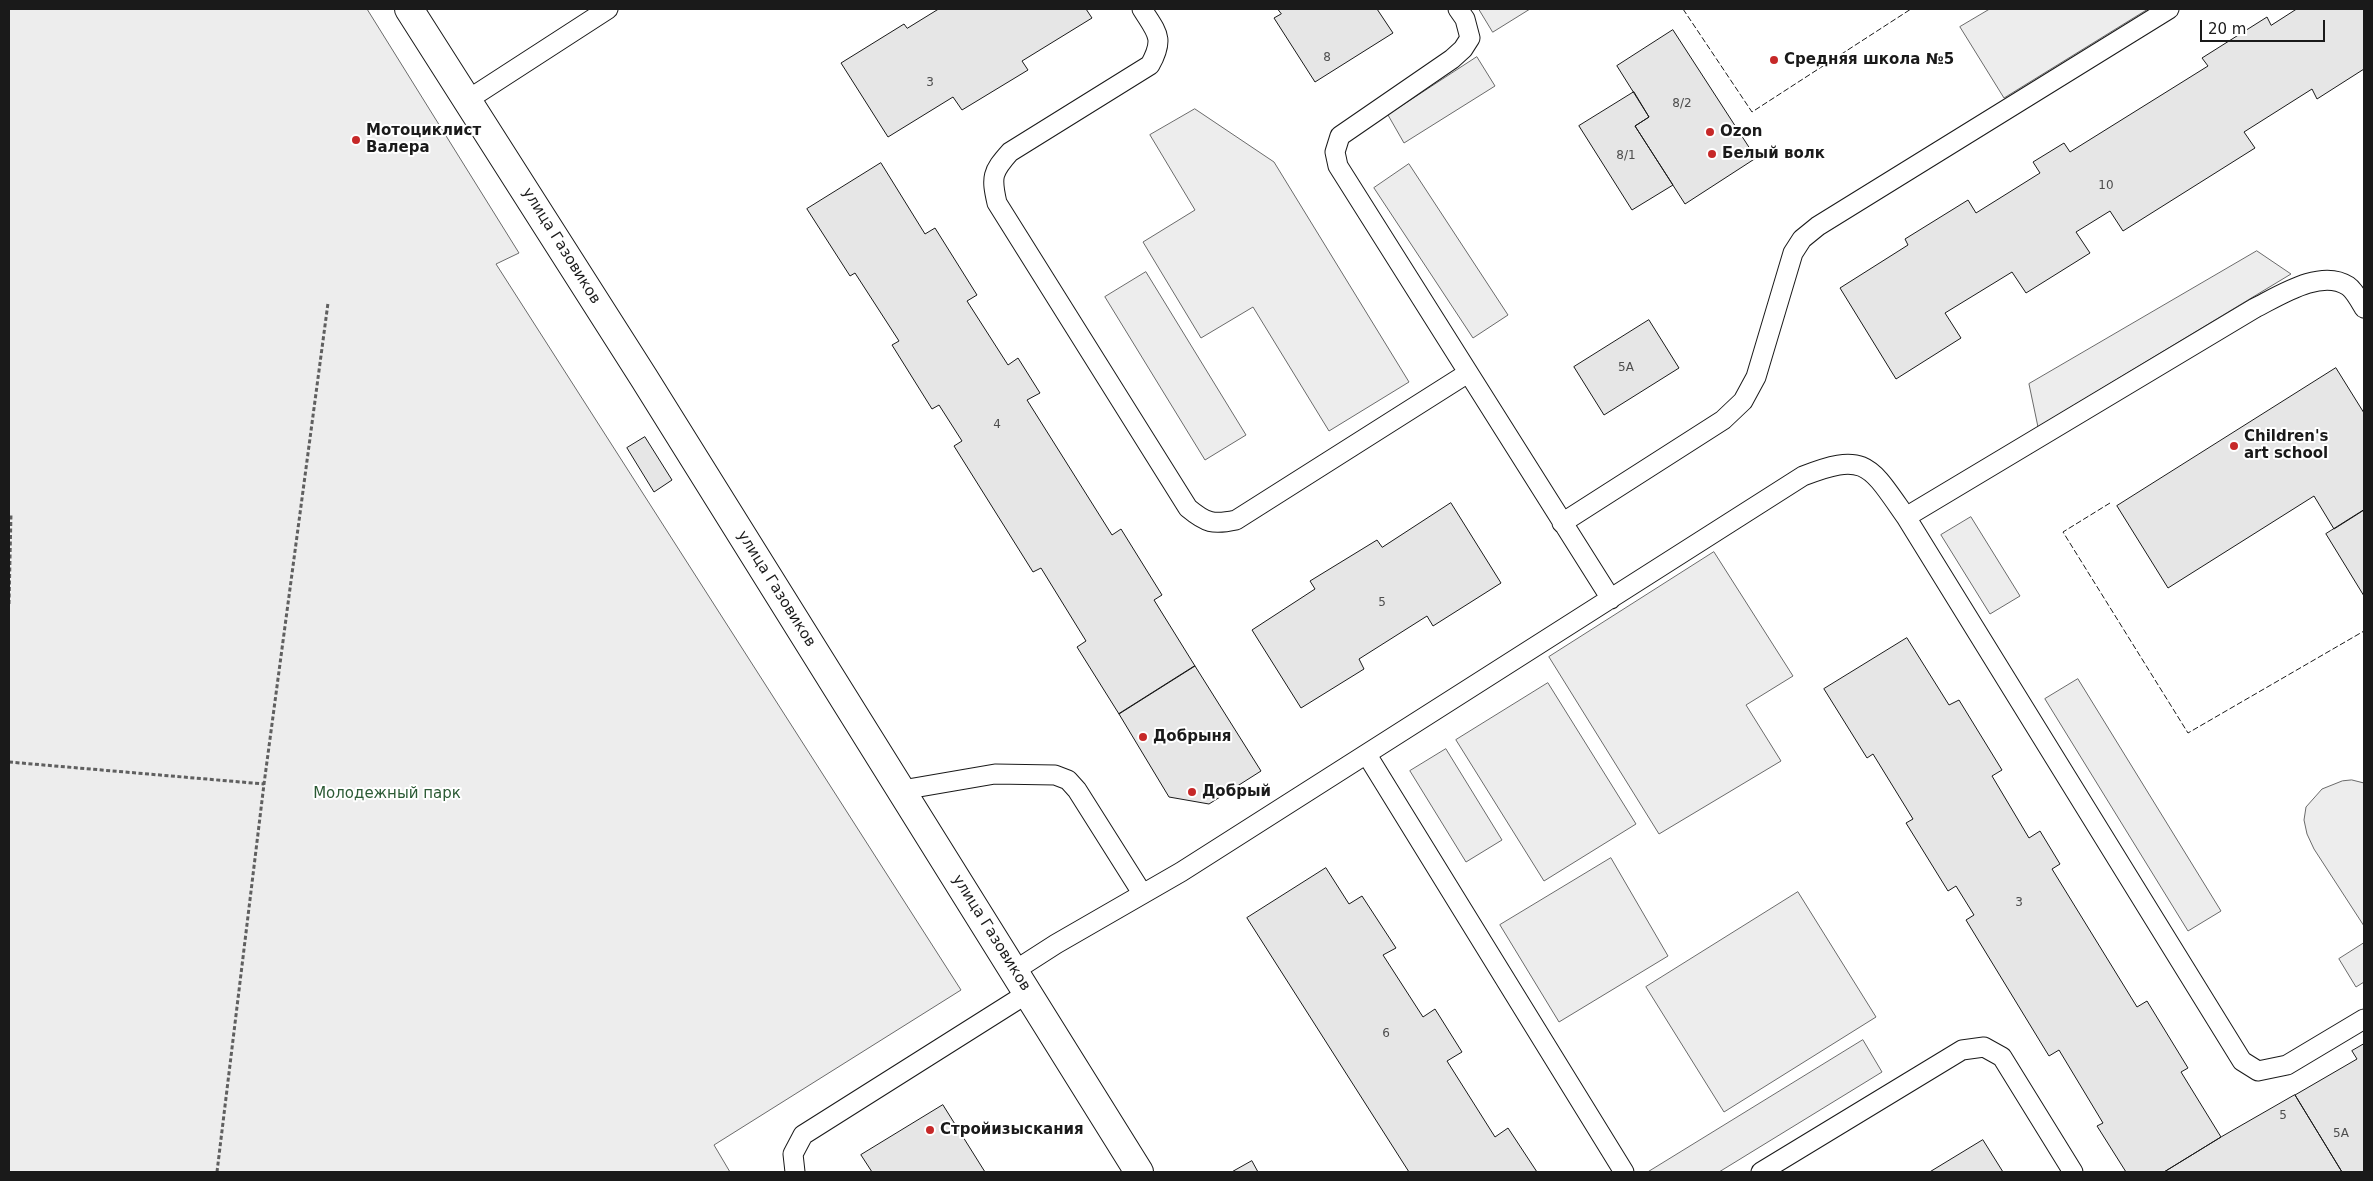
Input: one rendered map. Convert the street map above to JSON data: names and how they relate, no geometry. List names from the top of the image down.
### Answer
{
  "streets": {
    "street": ["улица Газовиков"]
  },
  "parks": ["Молодежный парк"],
  "places": [
    "Средняя школа №5",
    "Ozon",
    "Мотоциклист Валера",
    "Белый волк",
    "Children's art school",
    "Добрыня",
    "Добрый",
    "Стройизыскания"
  ],
  "house_numbers": [
    "8",
    "3",
    "8/2",
    "8/1",
    "10",
    "5А",
    "4",
    "5",
    "3",
    "6",
    "5",
    "5А"
  ],
  "scale_bar": "20 m"
}
